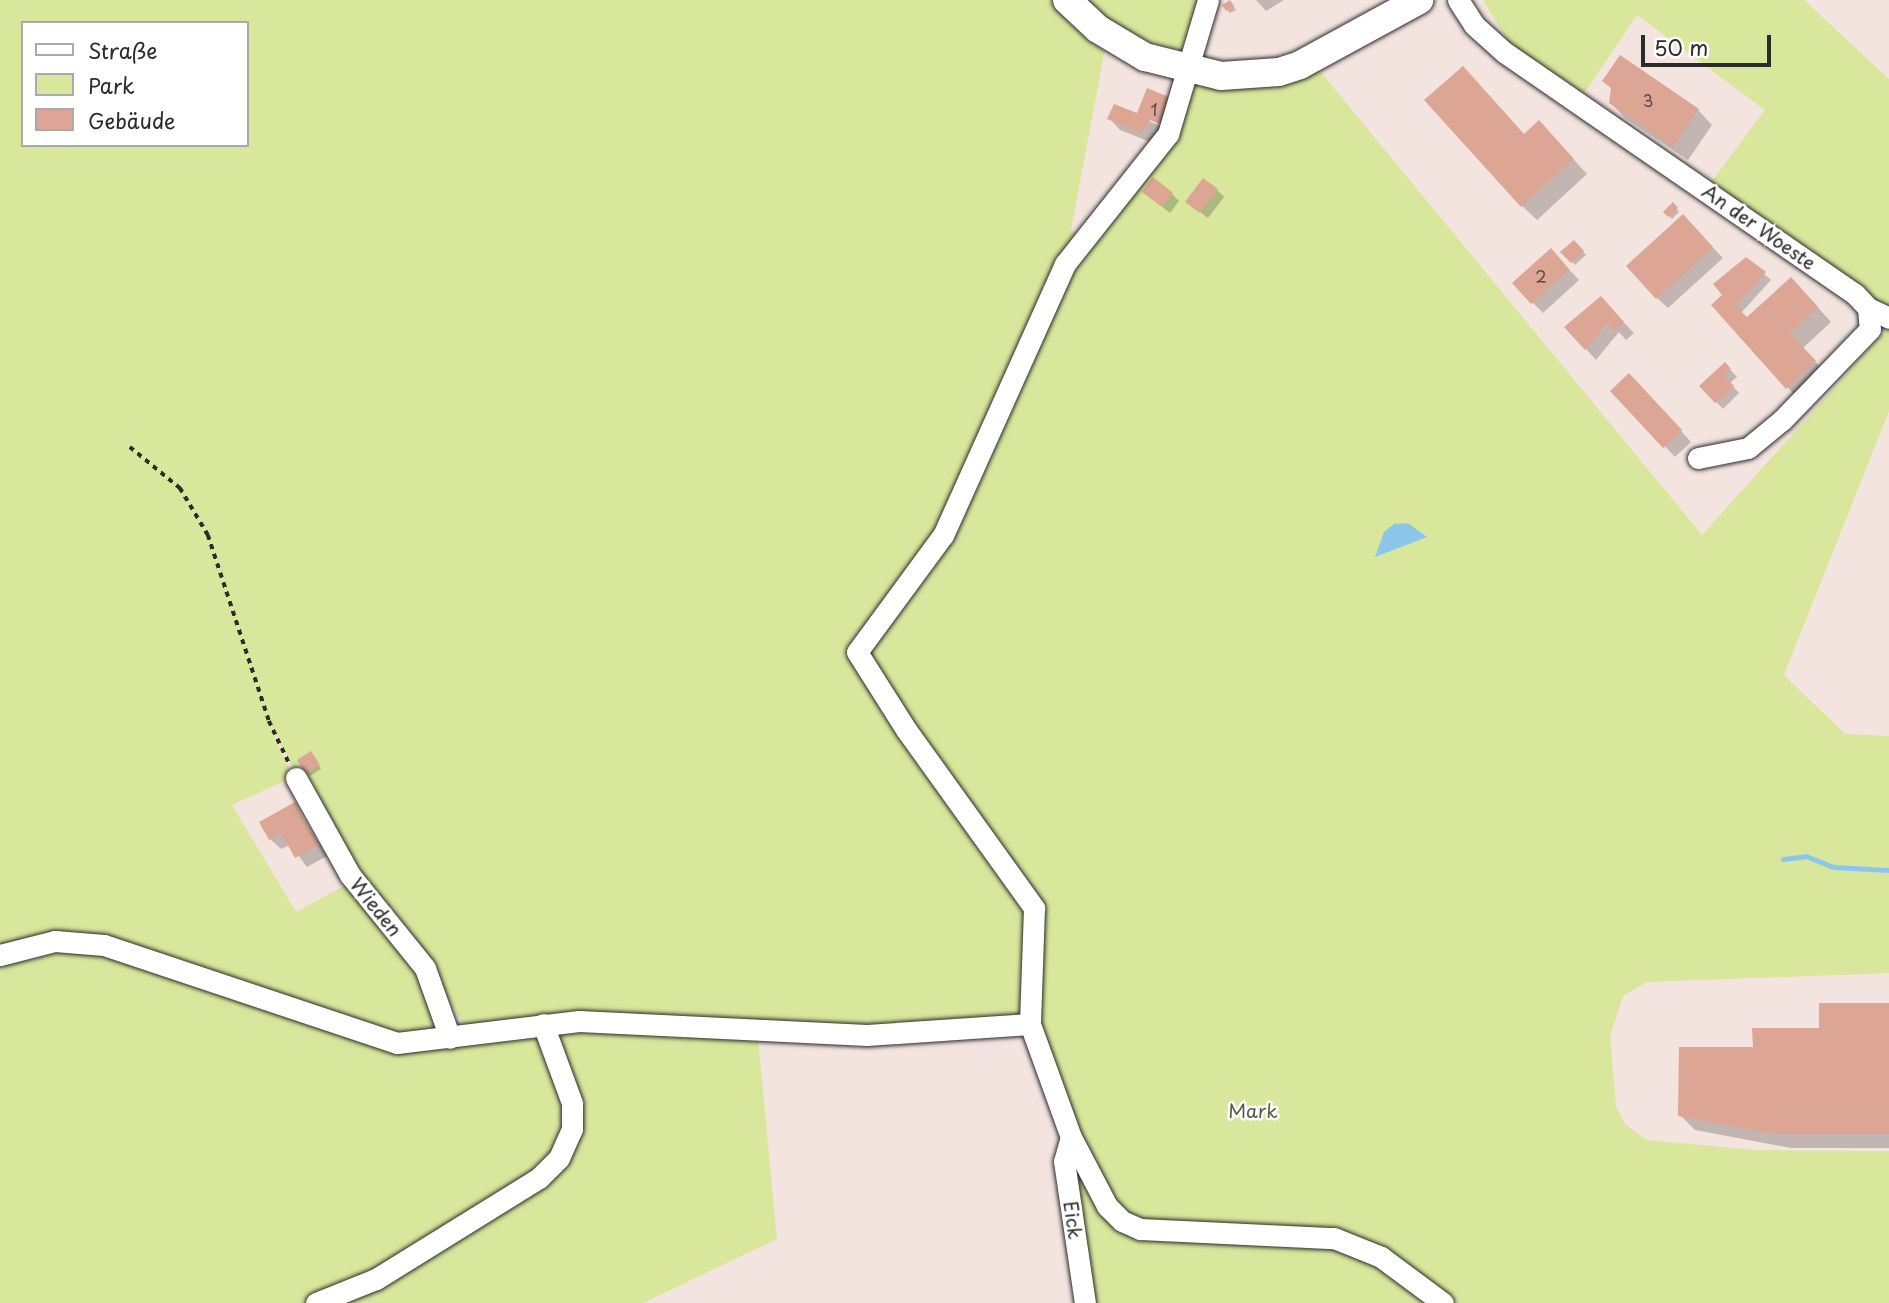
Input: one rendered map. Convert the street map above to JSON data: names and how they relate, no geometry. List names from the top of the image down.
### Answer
{
  "streets": {
    "street": ["An der Woeste", "Wieden", "Eick"]
  },
  "parks": ["Mark"],
  "house_numbers": ["3", "1", "2"],
  "legend": ["Straße", "Park", "Gebäude"],
  "scale_bar": "50 m"
}
